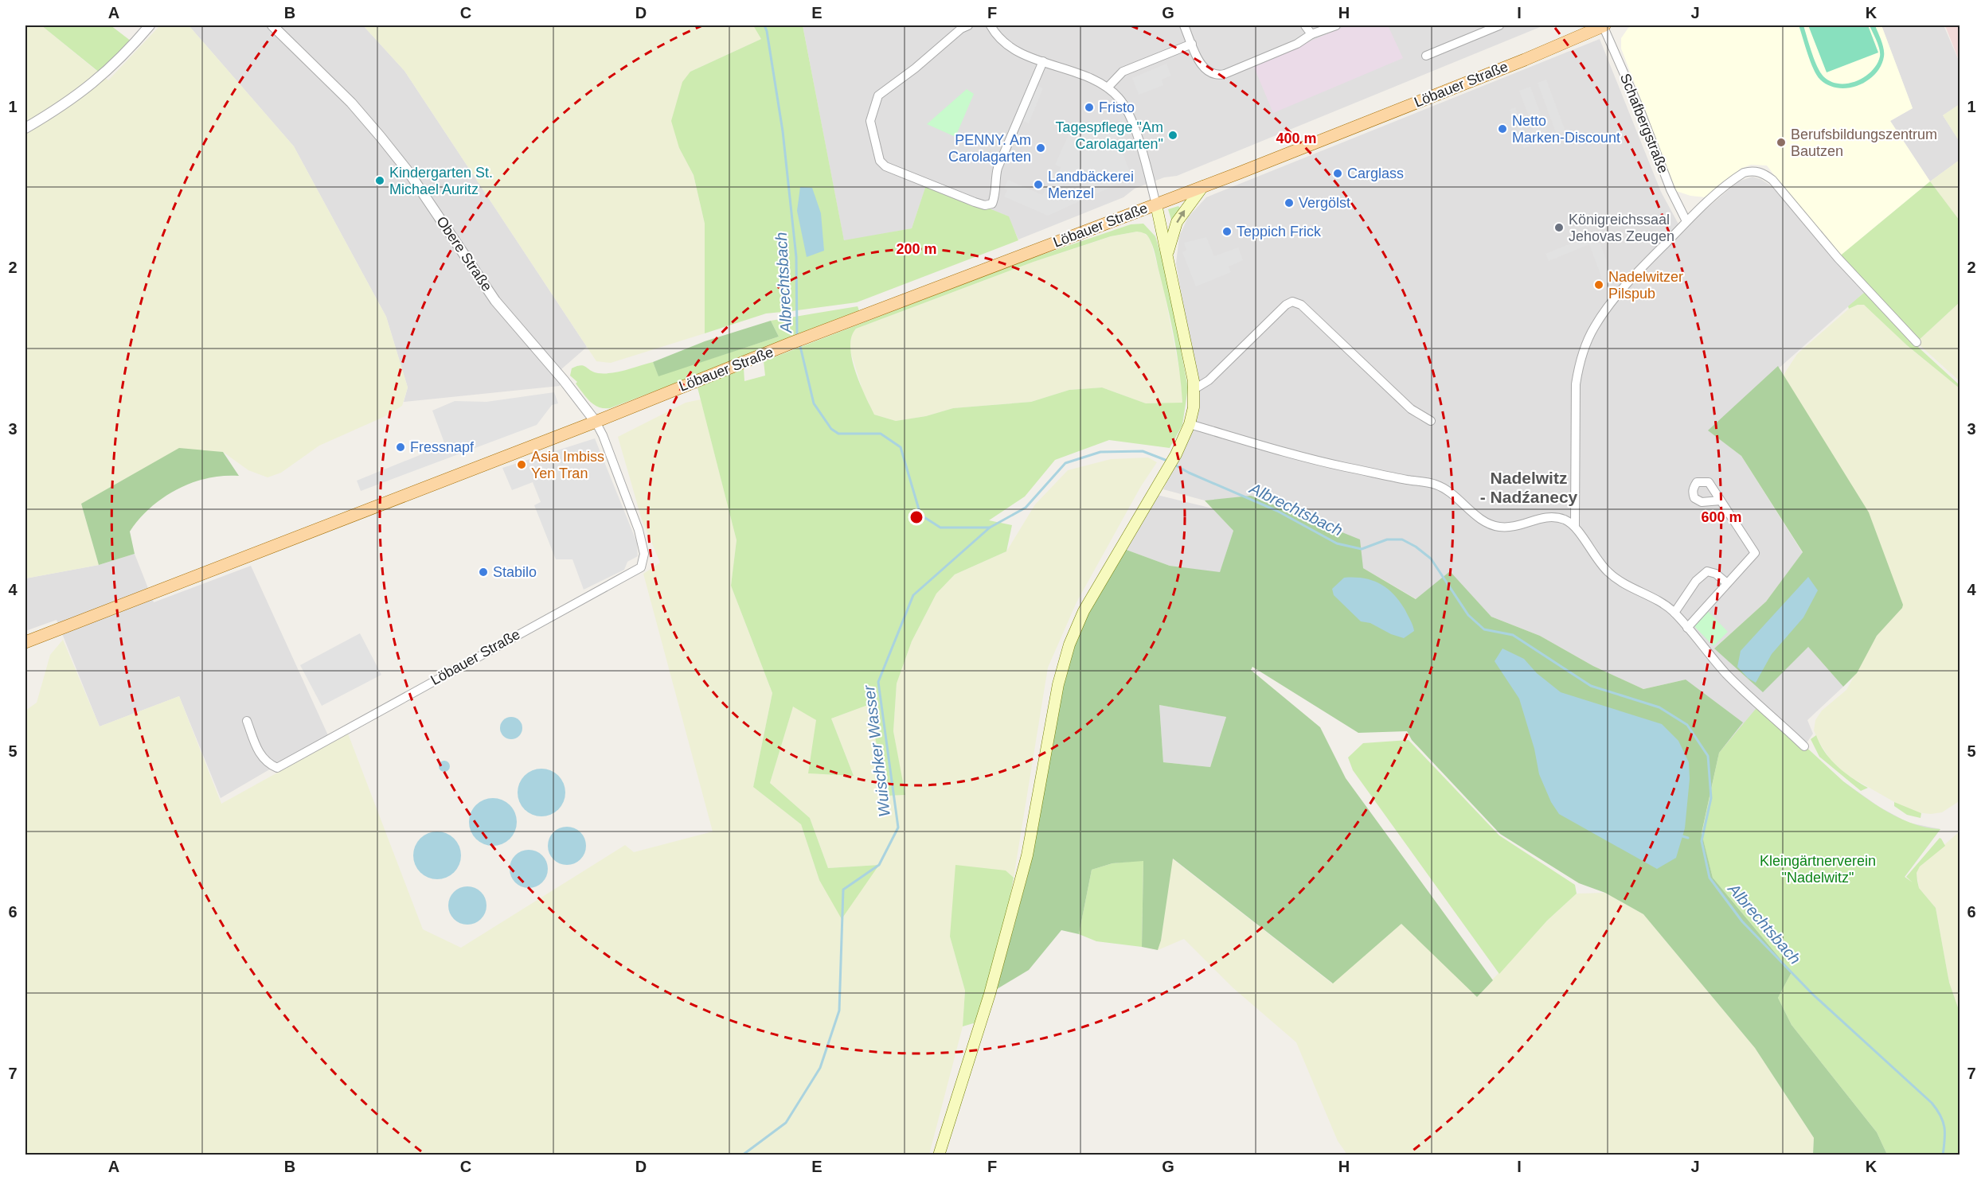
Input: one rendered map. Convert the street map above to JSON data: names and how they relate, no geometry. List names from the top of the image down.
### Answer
{
  "streets": {
    "main road": ["Löbauer Straße"],
    "street": ["Schafbergstraße", "Obere Straße"]
  },
  "crossings": [
    ["Löbauer Straße", "Schafbergstraße"],
    ["Löbauer Straße", "Obere Straße"]
  ],
  "districts": ["Nadelwitz - Nadźanecy"],
  "water": ["Albrechtsbach", "Wuischker Wasser"],
  "parks": ["Kleingärtnerverein \"Nadelwitz\""],
  "places": [
    "Fristo",
    "Netto Marken-Discount",
    "Tagespflege \"Am Carolagarten\"",
    "Berufsbildungszentrum Bautzen",
    "PENNY. Am Carolagarten",
    "Carglass",
    "Kindergarten St. Michael Auritz",
    "Landbäckerei Menzel",
    "Vergölst",
    "Königreichssaal Jehovas Zeugen",
    "Teppich Frick",
    "Nadelwitzer Pilspub",
    "Fressnapf",
    "Asia Imbiss Yen Tran",
    "Stabilo"
  ],
  "grid": {
    "columns": [
      "A",
      "B",
      "C",
      "D",
      "E",
      "F",
      "G",
      "H",
      "I",
      "J",
      "K"
    ],
    "rows": [
      "1",
      "2",
      "3",
      "4",
      "5",
      "6",
      "7"
    ]
  },
  "rings": ["400 m", "200 m", "600 m"]
}
